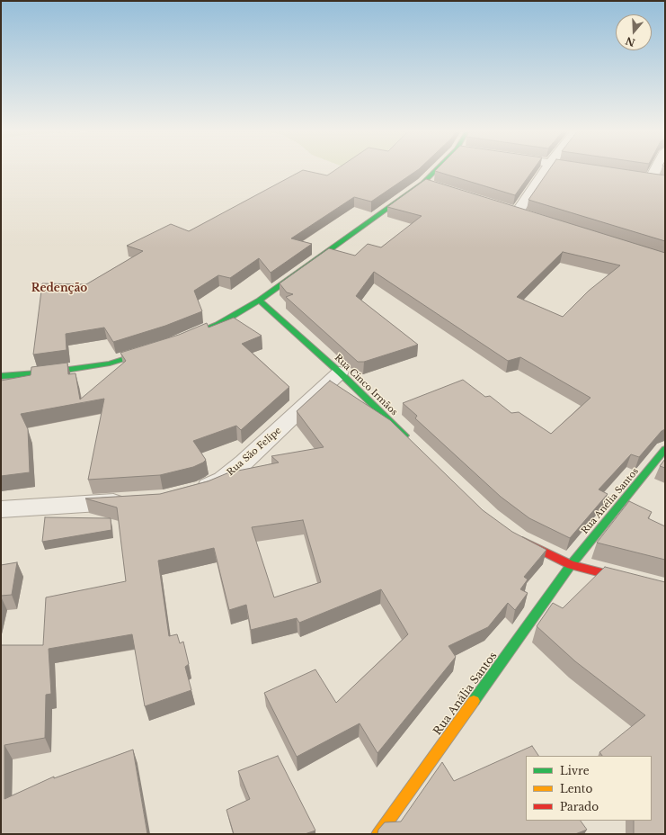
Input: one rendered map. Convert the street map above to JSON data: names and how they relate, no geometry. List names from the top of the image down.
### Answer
{
  "streets": {
    "main road": ["Rua Cinco Irmãos", "Rua Anélia Santos", "Rua Anália Santos"],
    "street": ["Rua São Felipe"]
  },
  "crossings": [
    ["Rua Cinco Irmãos", "Rua São Felipe"],
    ["Rua Anélia Santos", "Rua Anália Santos"]
  ],
  "districts": ["Redenção"],
  "legend": ["Livre", "Lento", "Parado"],
  "north": "bottom"
}
